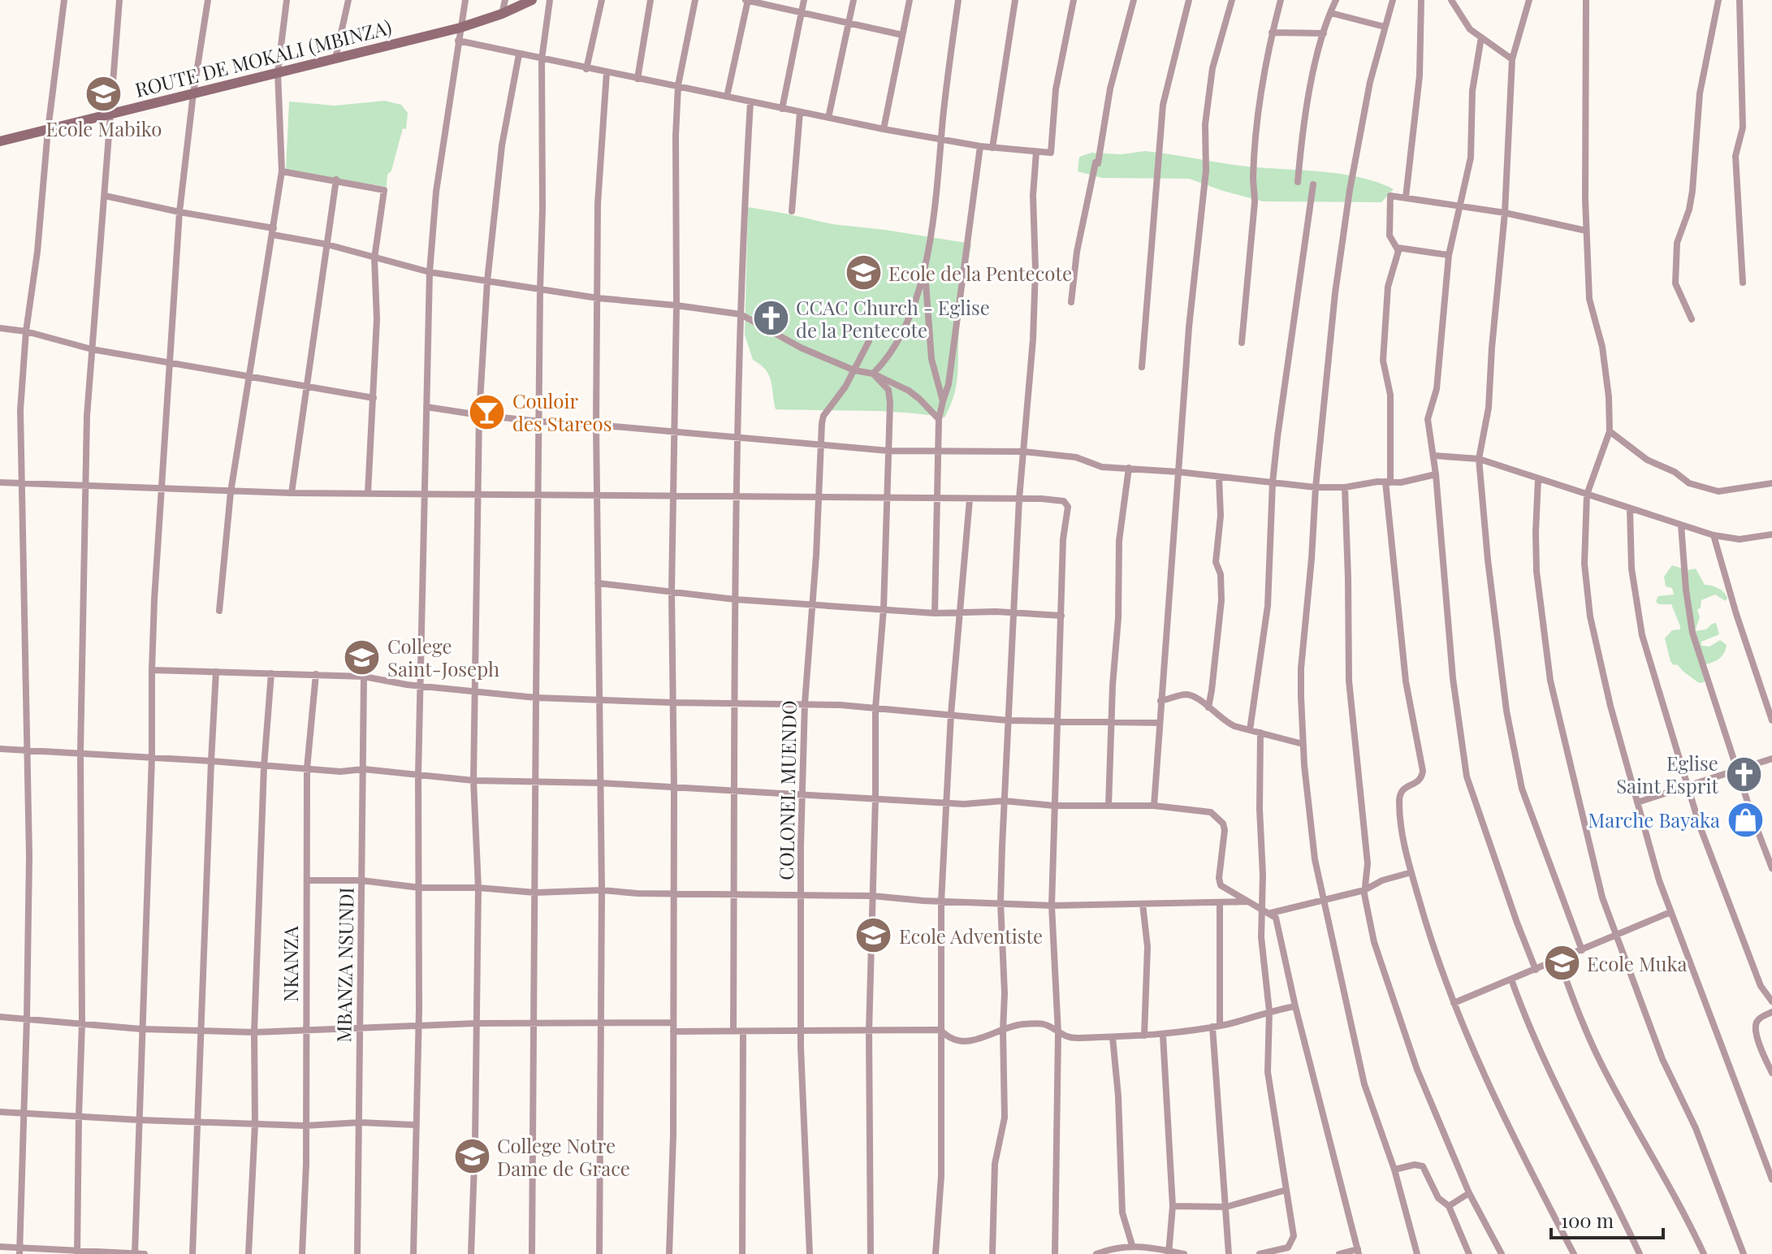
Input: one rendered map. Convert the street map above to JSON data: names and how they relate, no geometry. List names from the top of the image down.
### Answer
{
  "streets": {
    "street": [
      "ROUTE DE MOKALI (MBINZA)",
      "COLONEL MUENDO",
      "NKANZA",
      "MBANZA NSUNDI"
    ]
  },
  "places": {
    "school or university": [
      "Ecole Mabiko",
      "Ecole de la Pentecote",
      "College Saint-Joseph",
      "Ecole Adventiste",
      "Ecole Muka",
      "College Notre Dame de Grace"
    ],
    "church": ["CCAC Church - Eglise de la Pentecote", "Eglise Saint Esprit"],
    "bar": ["Couloir des Stareos"],
    "shop": ["Marche Bayaka"]
  },
  "scale_bar": "100 m"
}
